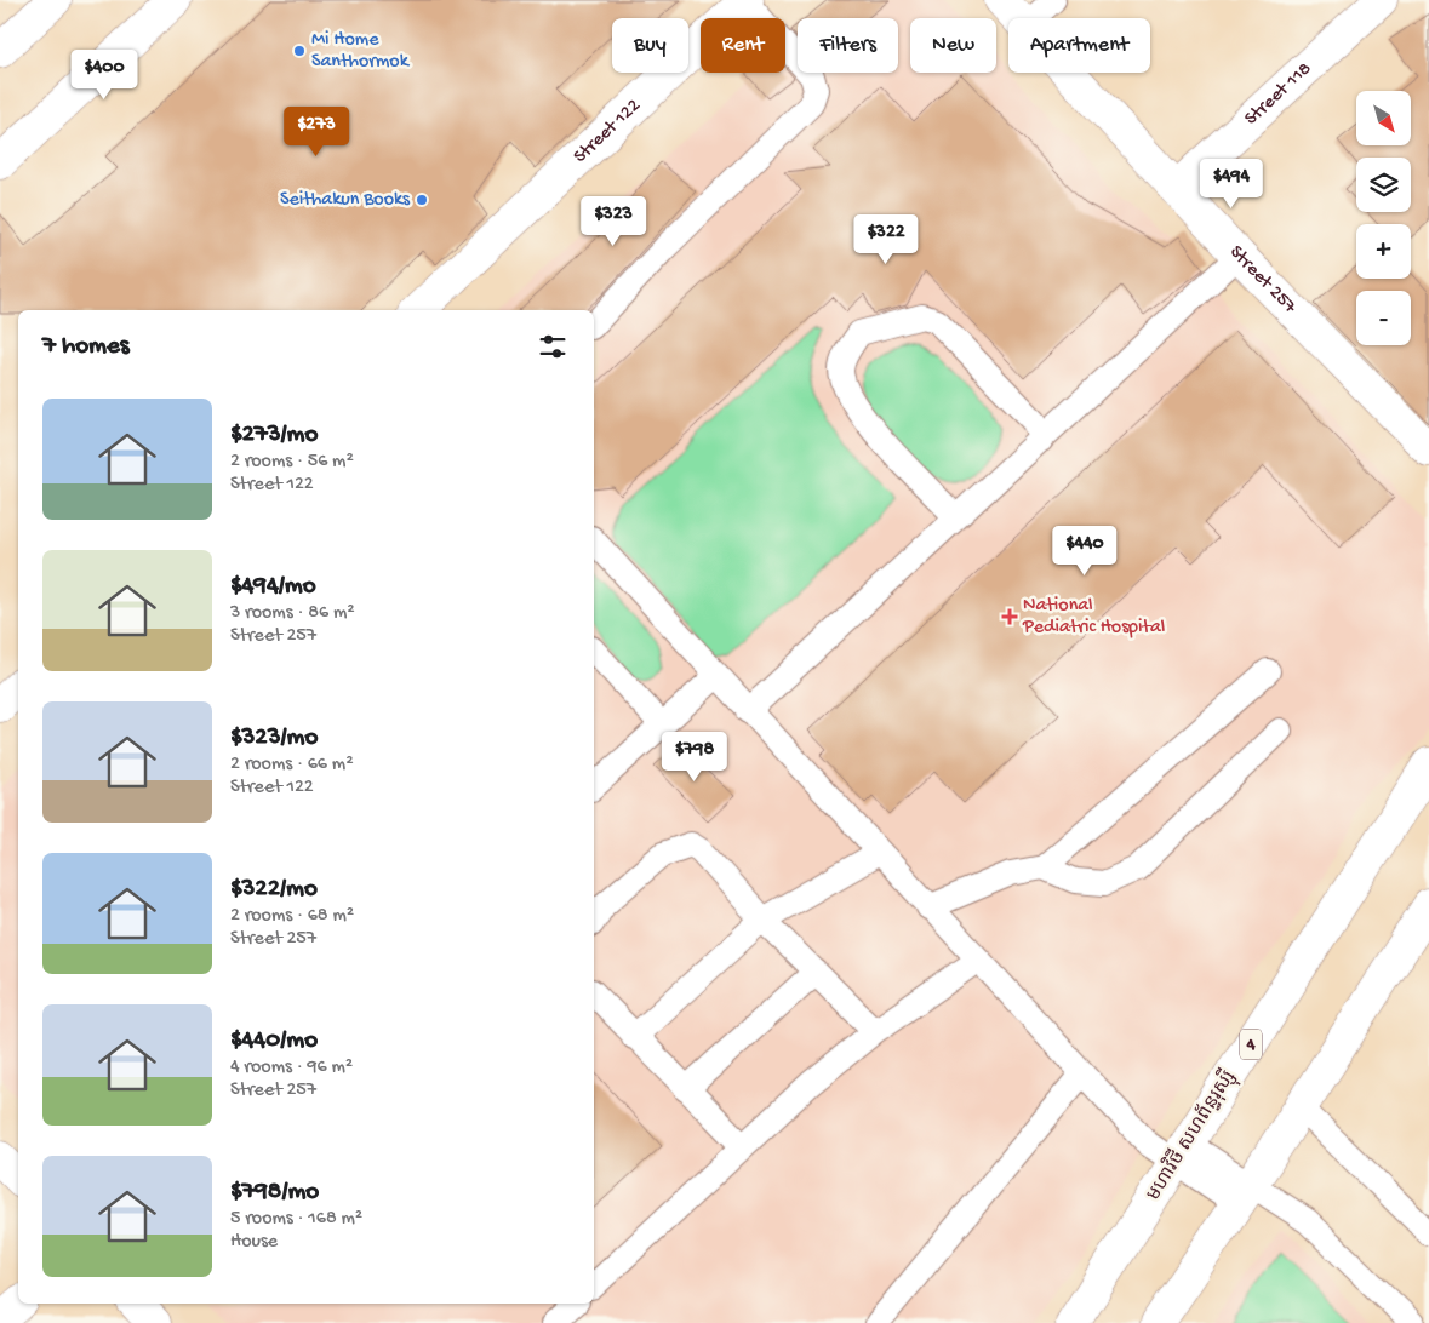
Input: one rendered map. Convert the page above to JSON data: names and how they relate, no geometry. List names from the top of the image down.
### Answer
{
  "streets": {
    "main road": [
      "Street 118",
      "Street 122",
      "Street 257",
      "4",
      "មហាវិថី សហព័ន្ធរុស្ស៊ី"
    ]
  },
  "crossings": [
    ["Street 118", "Street 257"]
  ],
  "places": {
    "other": ["Mi Home Santhormok", "Seithakun Books"],
    "health": ["National Pediatric Hospital"]
  },
  "north": "bottom right",
  "page": {
    "chip": [
      "Buy",
      "Rent",
      "Filters",
      "New",
      "Apartment"
    ],
    "price": [
      "$400",
      "$273",
      "$494",
      "$323",
      "$322",
      "$440",
      "$798"
    ],
    "map_buttons": ["+", "−"],
    "heading": "7 homes",
    "list": [
      {
        "name": "$273/mo",
        "note": "2 rooms · 56 m² · Street 122"
      },
      {
        "name": "$494/mo",
        "note": "3 rooms · 86 m² · Street 257"
      },
      {
        "name": "$323/mo",
        "note": "2 rooms · 66 m² · Street 122"
      },
      {
        "name": "$322/mo",
        "note": "2 rooms · 68 m² · Street 257"
      },
      {
        "name": "$440/mo",
        "note": "4 rooms · 96 m² · Street 257"
      },
      {
        "name": "$798/mo",
        "note": "5 rooms · 168 m² · House"
      }
    ]
  }
}
